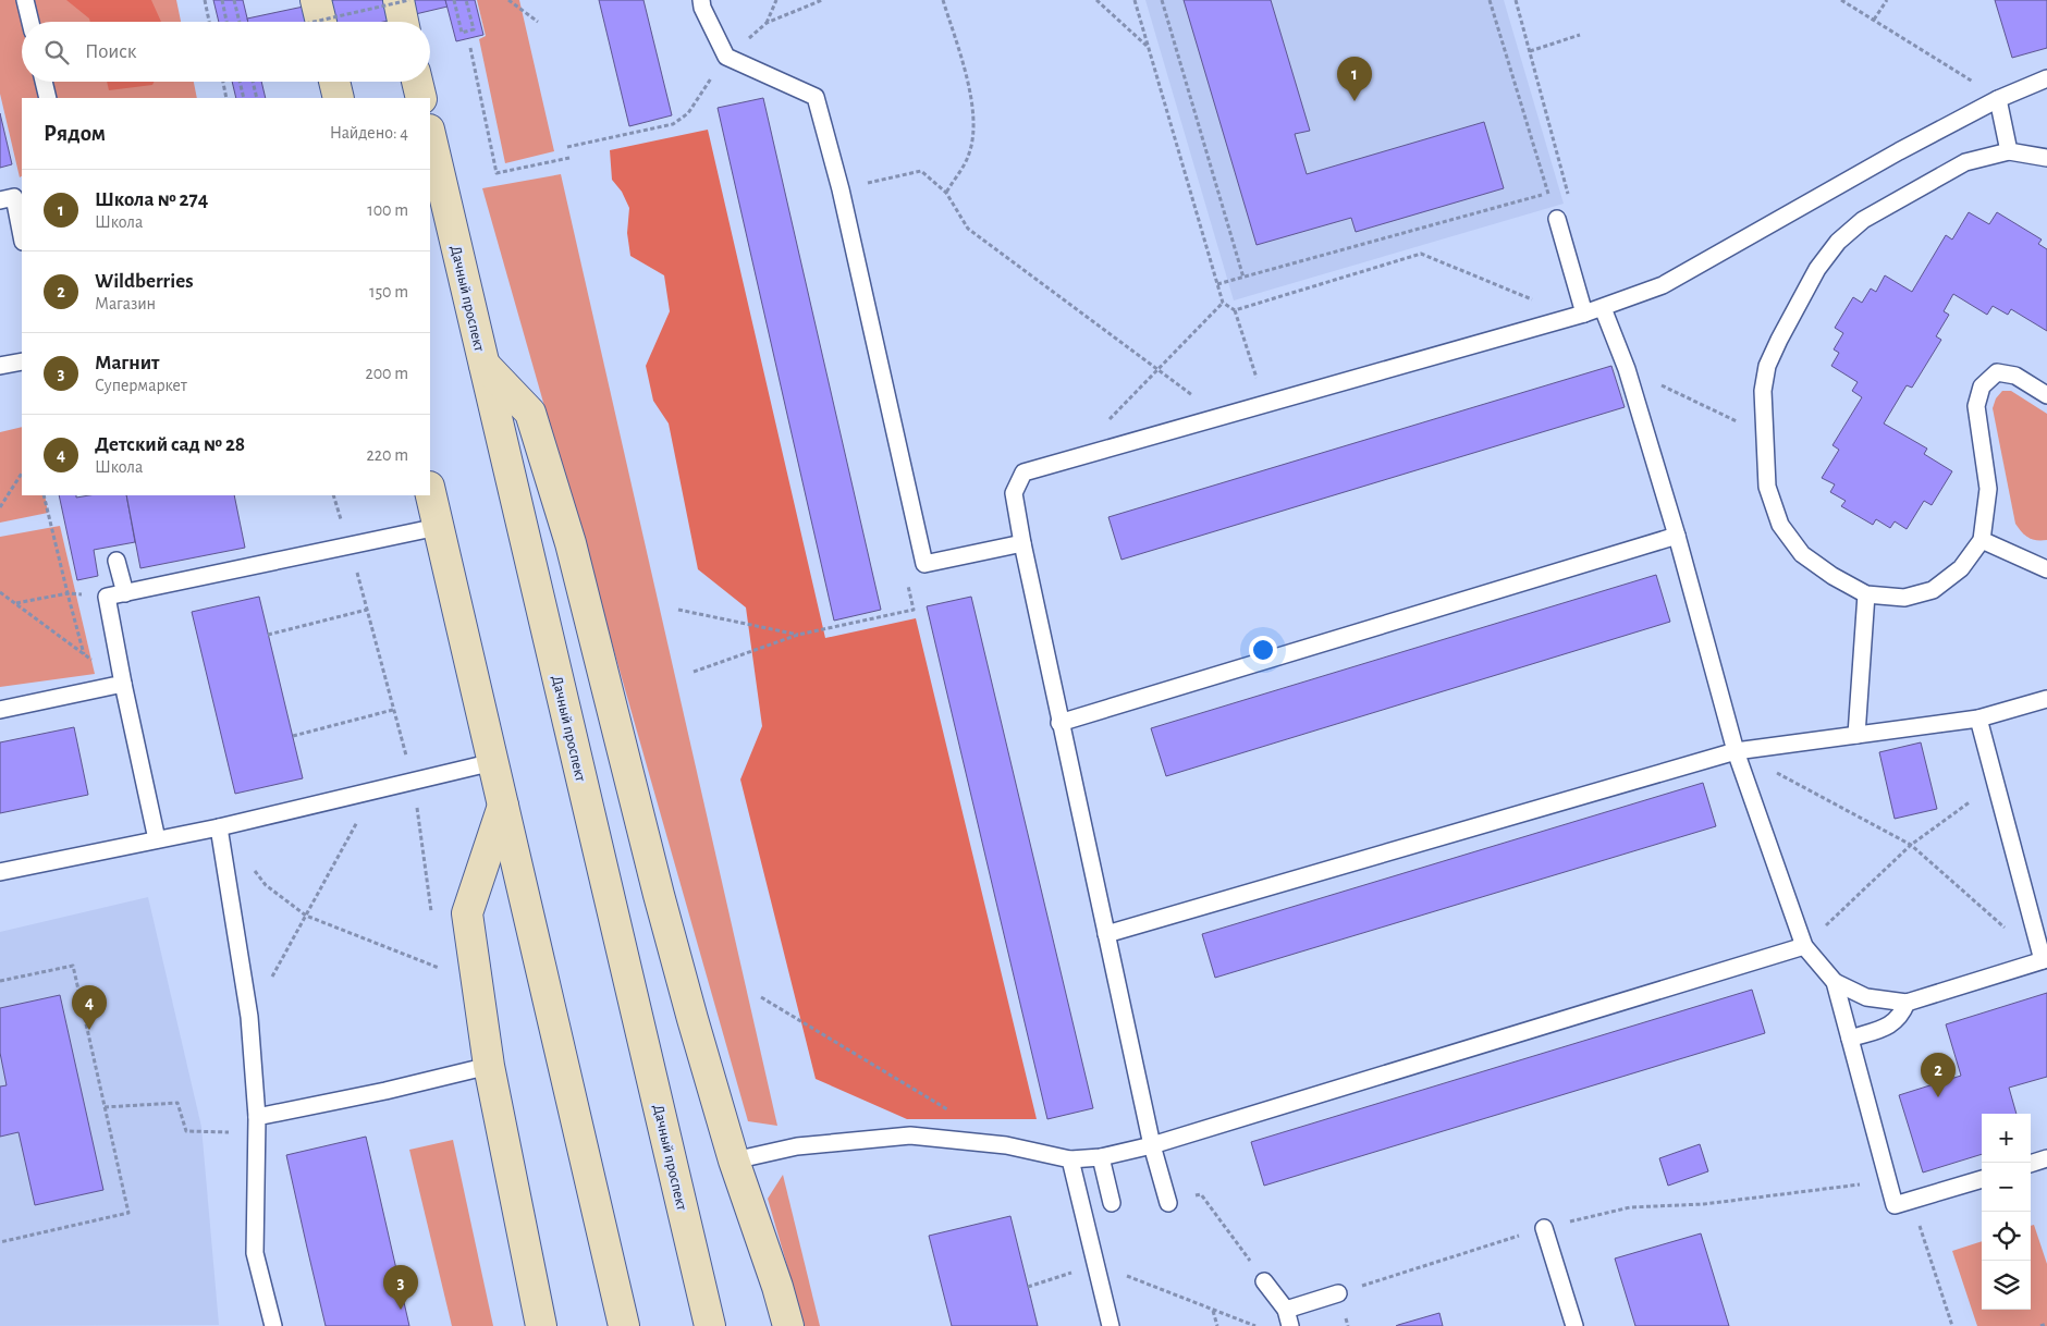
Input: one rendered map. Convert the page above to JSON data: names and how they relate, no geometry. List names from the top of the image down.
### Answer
{
  "streets": {
    "main road": ["Дачный проспект"]
  },
  "page": {
    "search": "Поиск",
    "pins": [
      "1",
      "4",
      "2",
      "3"
    ],
    "heading": ["Рядом", "Найдено: 4"],
    "list": [
      {
        "mark": "1",
        "name": "Школа № 274",
        "note": "Школа",
        "value": "100 m"
      },
      {
        "mark": "2",
        "name": "Wildberries",
        "note": "Магазин",
        "value": "150 m"
      },
      {
        "mark": "3",
        "name": "Магнит",
        "note": "Супермаркет",
        "value": "200 m"
      },
      {
        "mark": "4",
        "name": "Детский сад № 28",
        "note": "Школа",
        "value": "220 m"
      }
    ],
    "map_buttons": ["+", "−"]
  }
}
